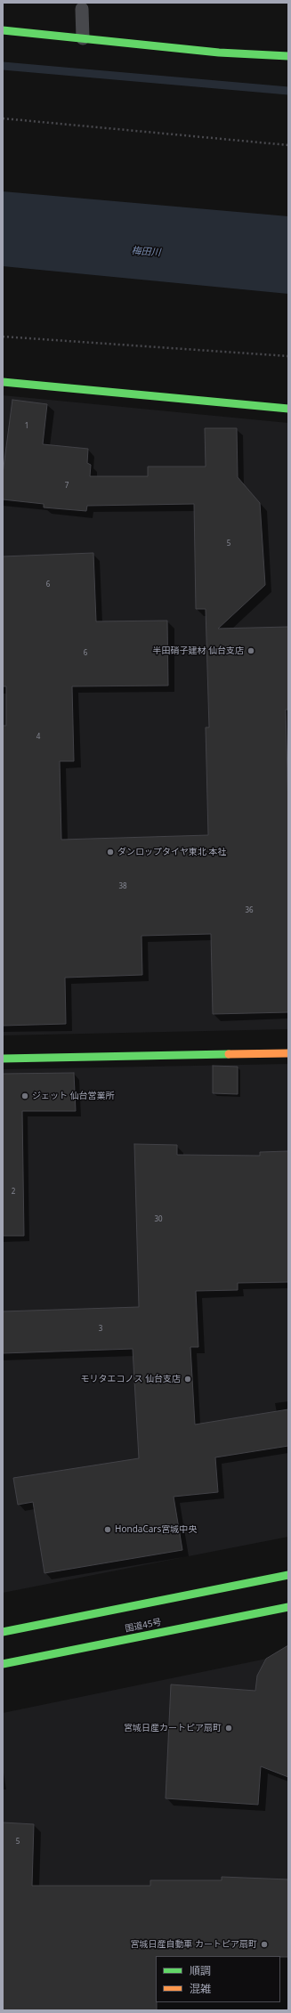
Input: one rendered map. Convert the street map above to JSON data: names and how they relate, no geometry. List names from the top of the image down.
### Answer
{
  "streets": {
    "main road": ["国道45号"]
  },
  "water": ["梅田川"],
  "places": [
    "半田硝子建材 仙台支店",
    "ダンロップタイヤ東北 本社",
    "ジェット 仙台営業所",
    "モリタエコノス 仙台支店",
    "HondaCars宮城中央",
    "宮城日産カートピア扇町",
    "宮城日産自動車 カートピア扇町"
  ],
  "house_numbers": [
    "1",
    "7",
    "5",
    "6",
    "6",
    "4",
    "38",
    "36",
    "2",
    "30",
    "3",
    "5"
  ],
  "legend": ["順調", "混雑"]
}
